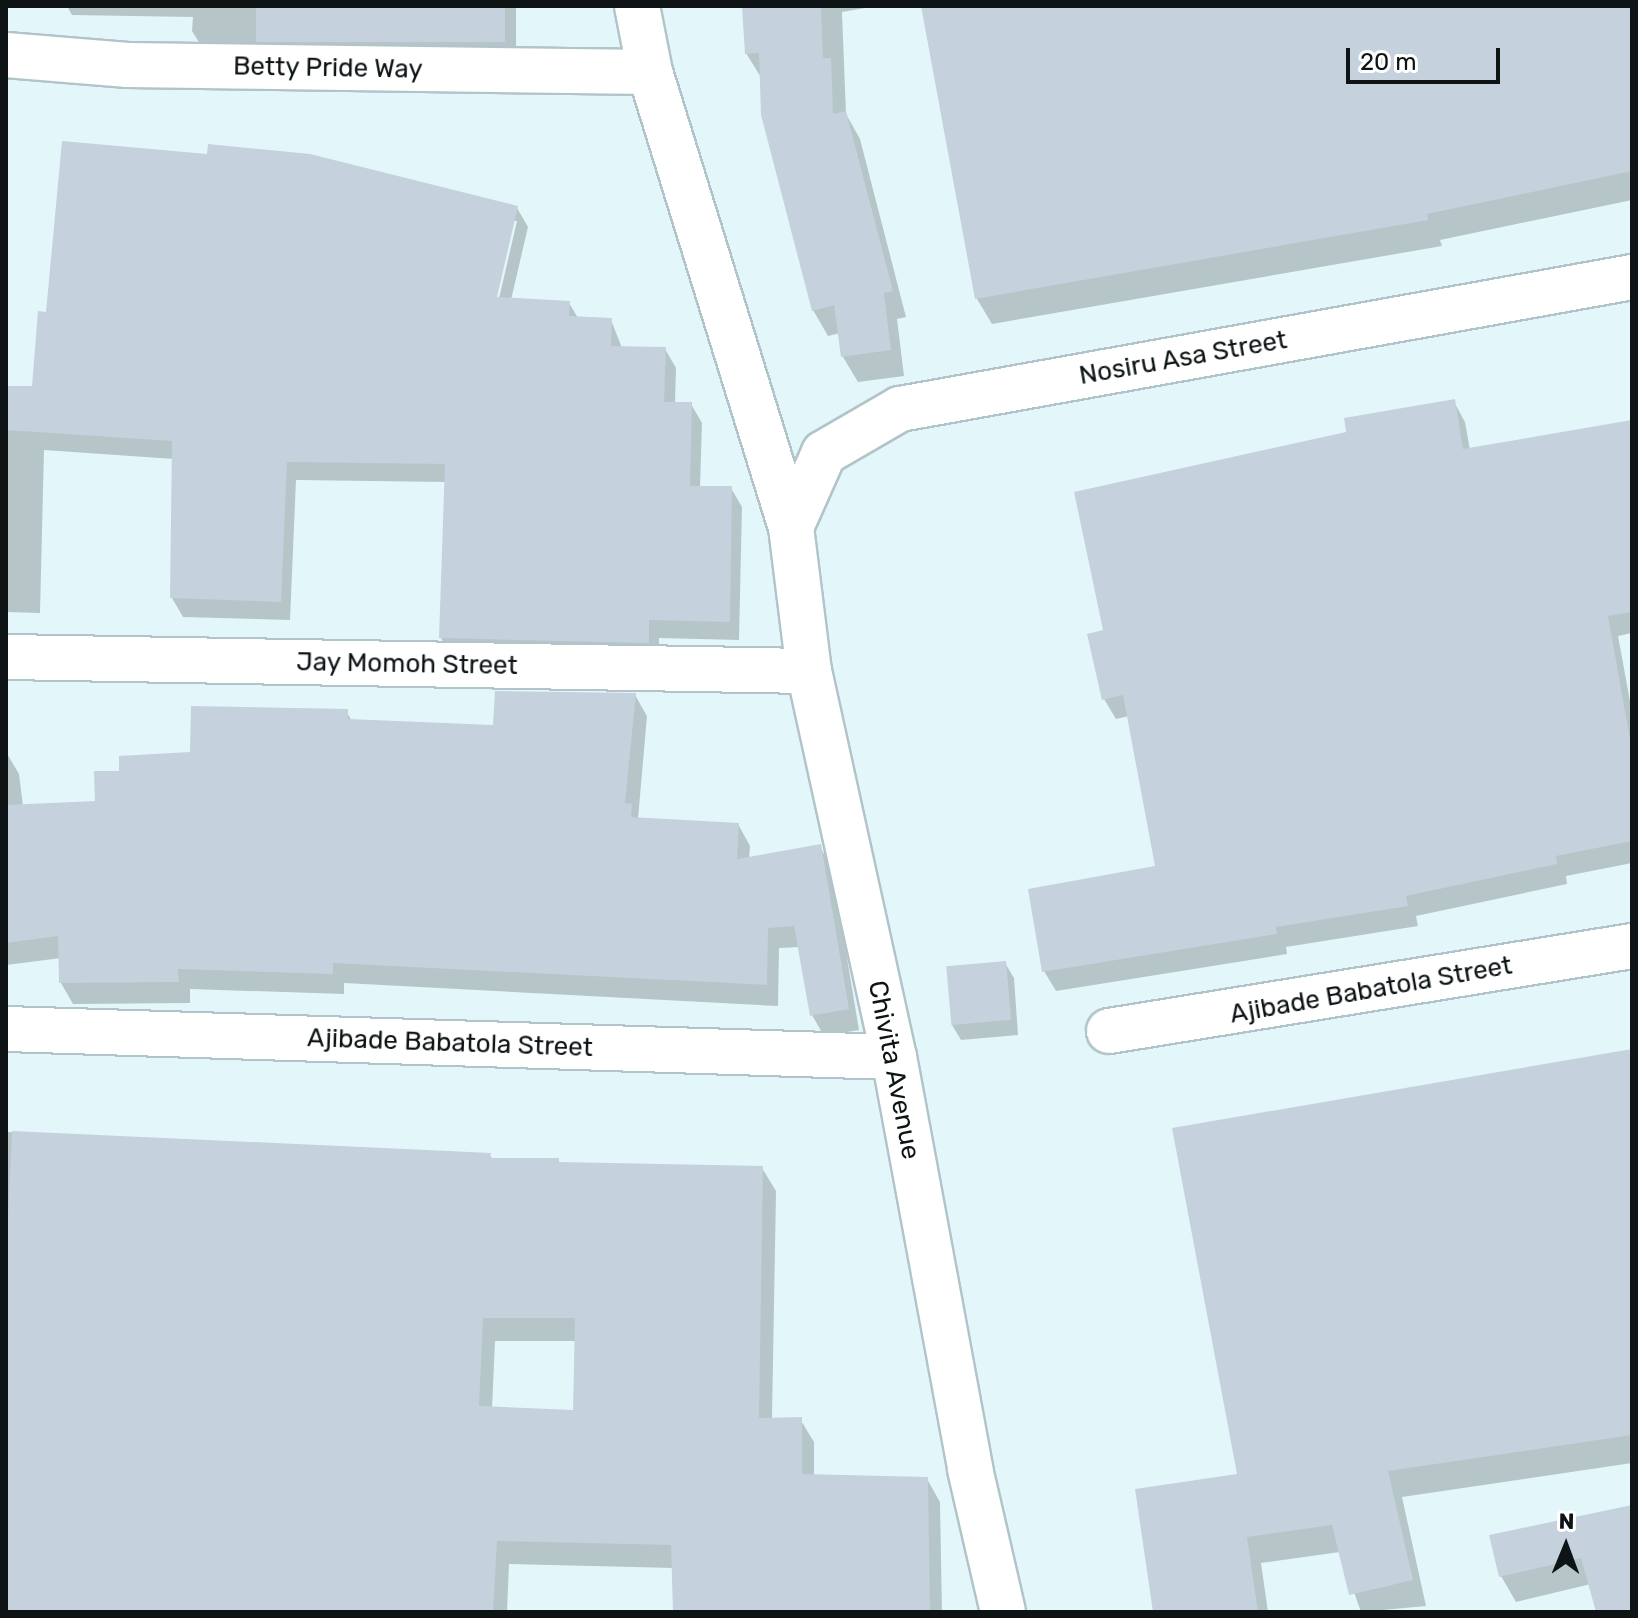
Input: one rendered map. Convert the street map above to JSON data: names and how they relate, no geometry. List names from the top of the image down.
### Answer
{
  "streets": {
    "street": [
      "Betty Pride Way",
      "Nosiru Asa Street",
      "Jay Momoh Street",
      "Ajibade Babatola Street",
      "Chivita Avenue"
    ]
  },
  "crossings": [
    ["Betty Pride Way", "Chivita Avenue"],
    ["Nosiru Asa Street", "Chivita Avenue"],
    ["Jay Momoh Street", "Chivita Avenue"],
    ["Ajibade Babatola Street", "Chivita Avenue"]
  ],
  "scale_bar": "20 m",
  "north": "top"
}
